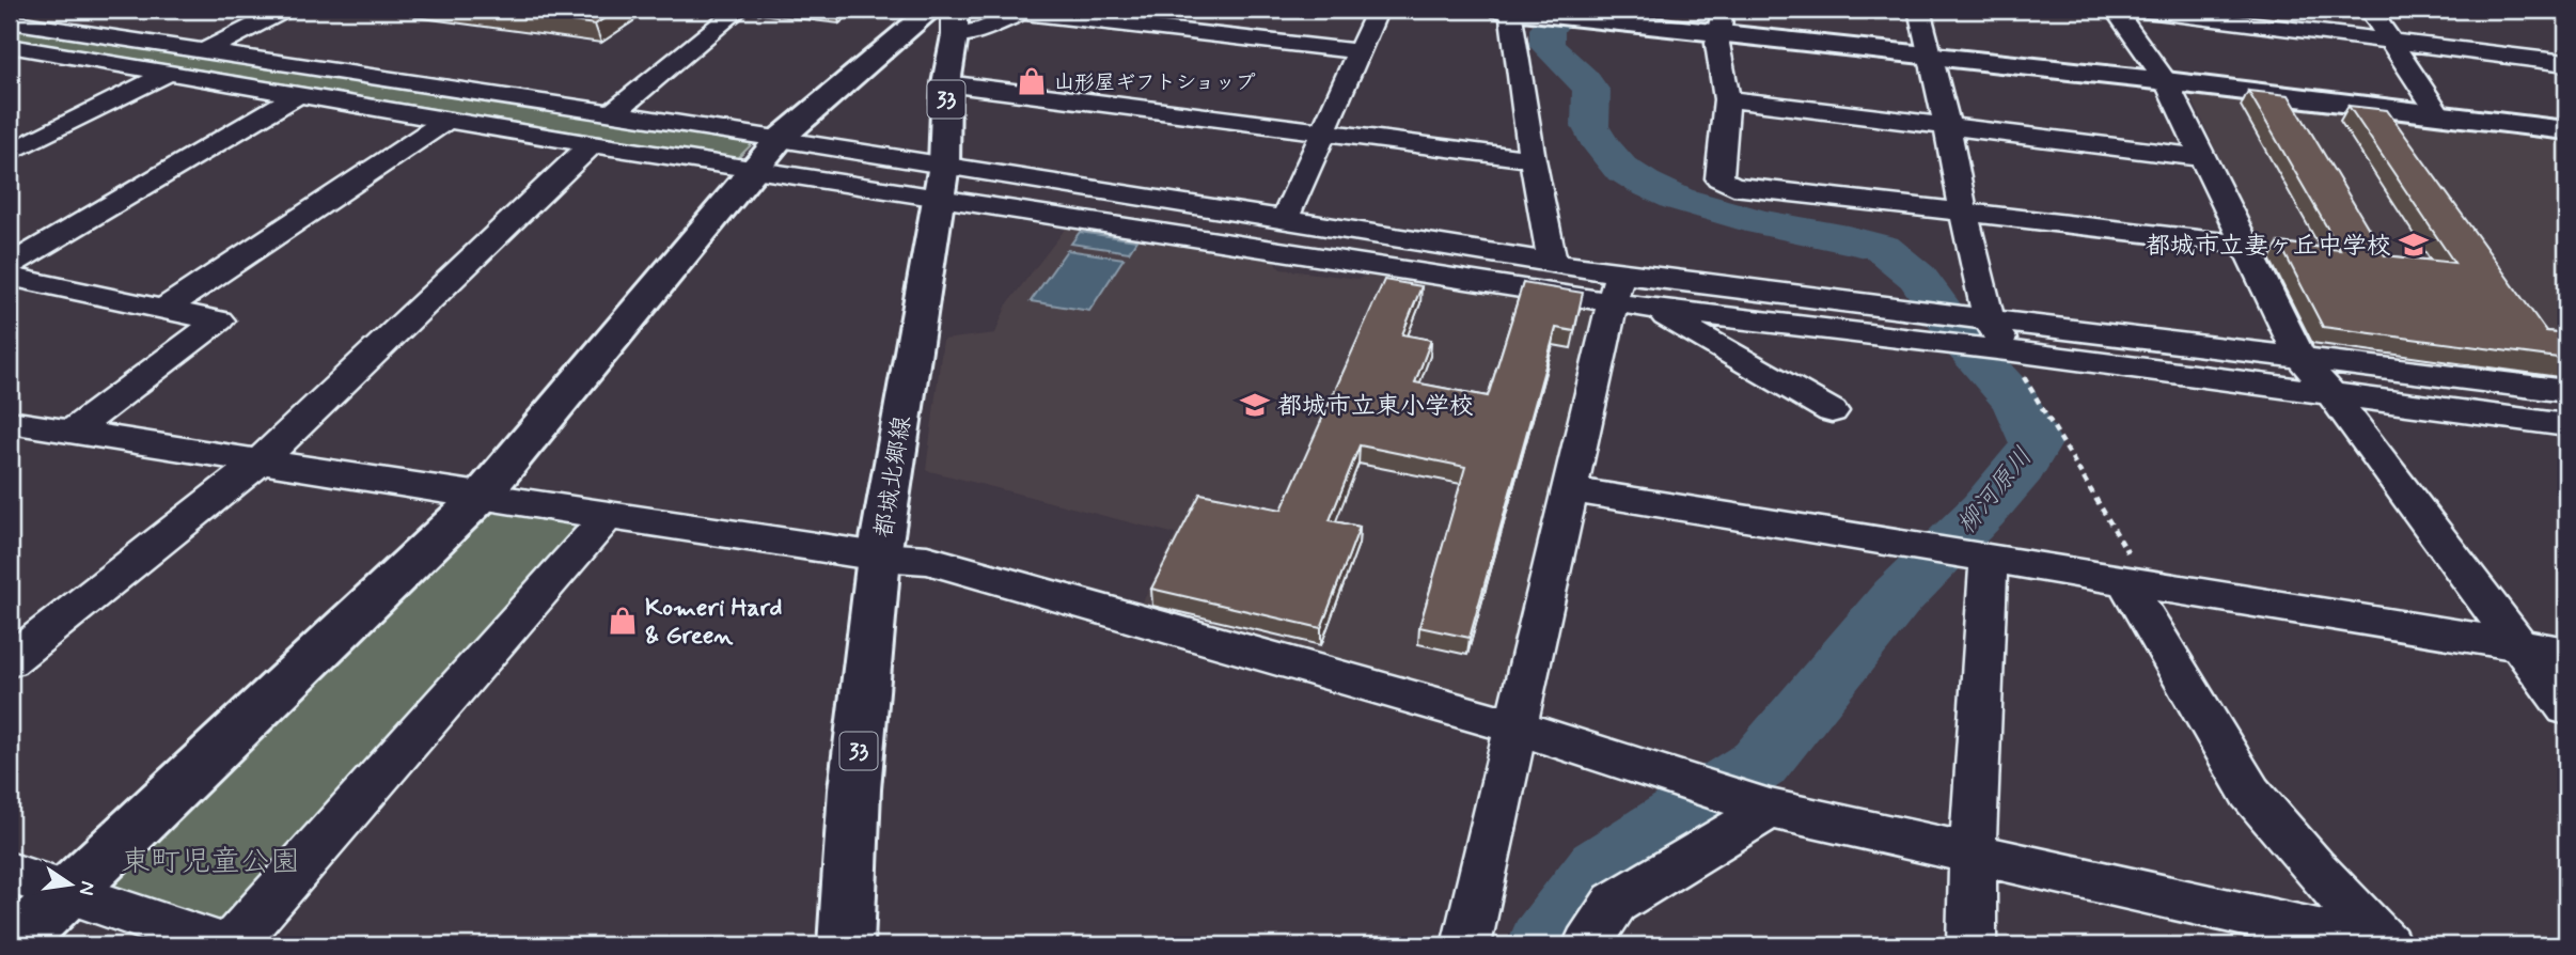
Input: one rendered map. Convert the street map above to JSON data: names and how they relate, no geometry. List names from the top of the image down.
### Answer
{
  "streets": {
    "street": ["33", "都城北郷線"]
  },
  "water": ["柳河原川"],
  "parks": ["東町児童公園"],
  "places": {
    "shop": ["山形屋ギフトショップ", "Komeri Hard & Green"],
    "school or university": ["都城市立妻ヶ丘中学校", "都城市立東小学校"]
  },
  "north": "right"
}
